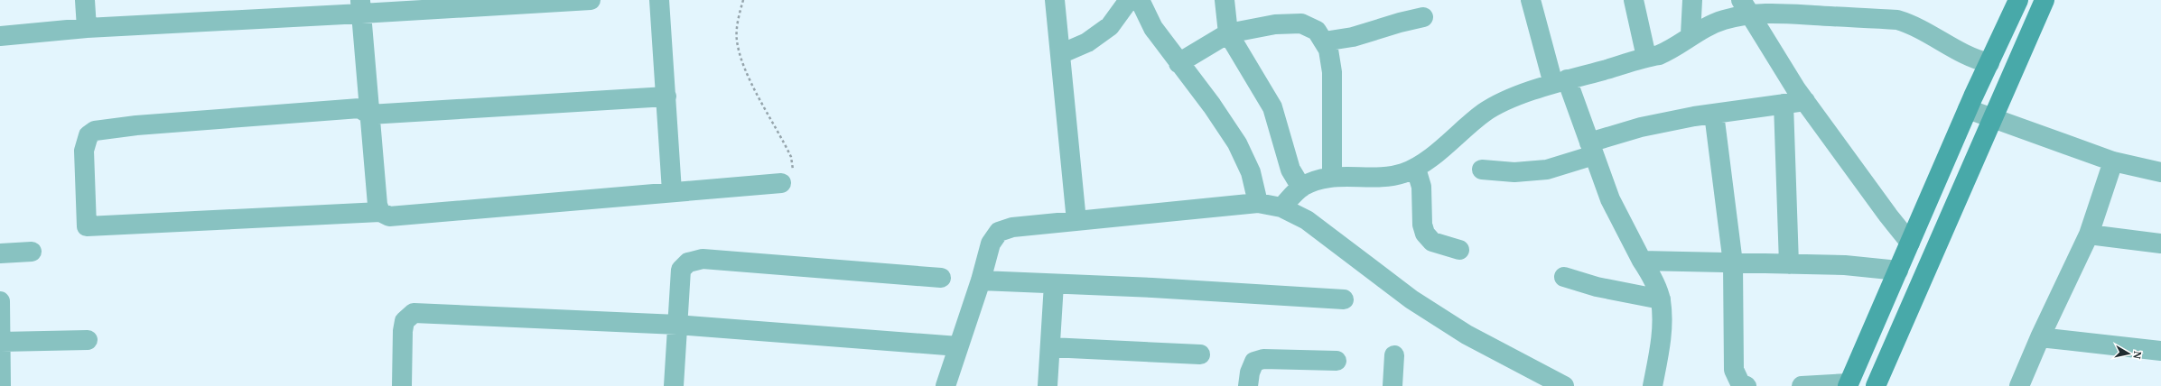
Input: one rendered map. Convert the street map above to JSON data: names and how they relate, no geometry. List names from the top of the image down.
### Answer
{
  "north": "right"
}
